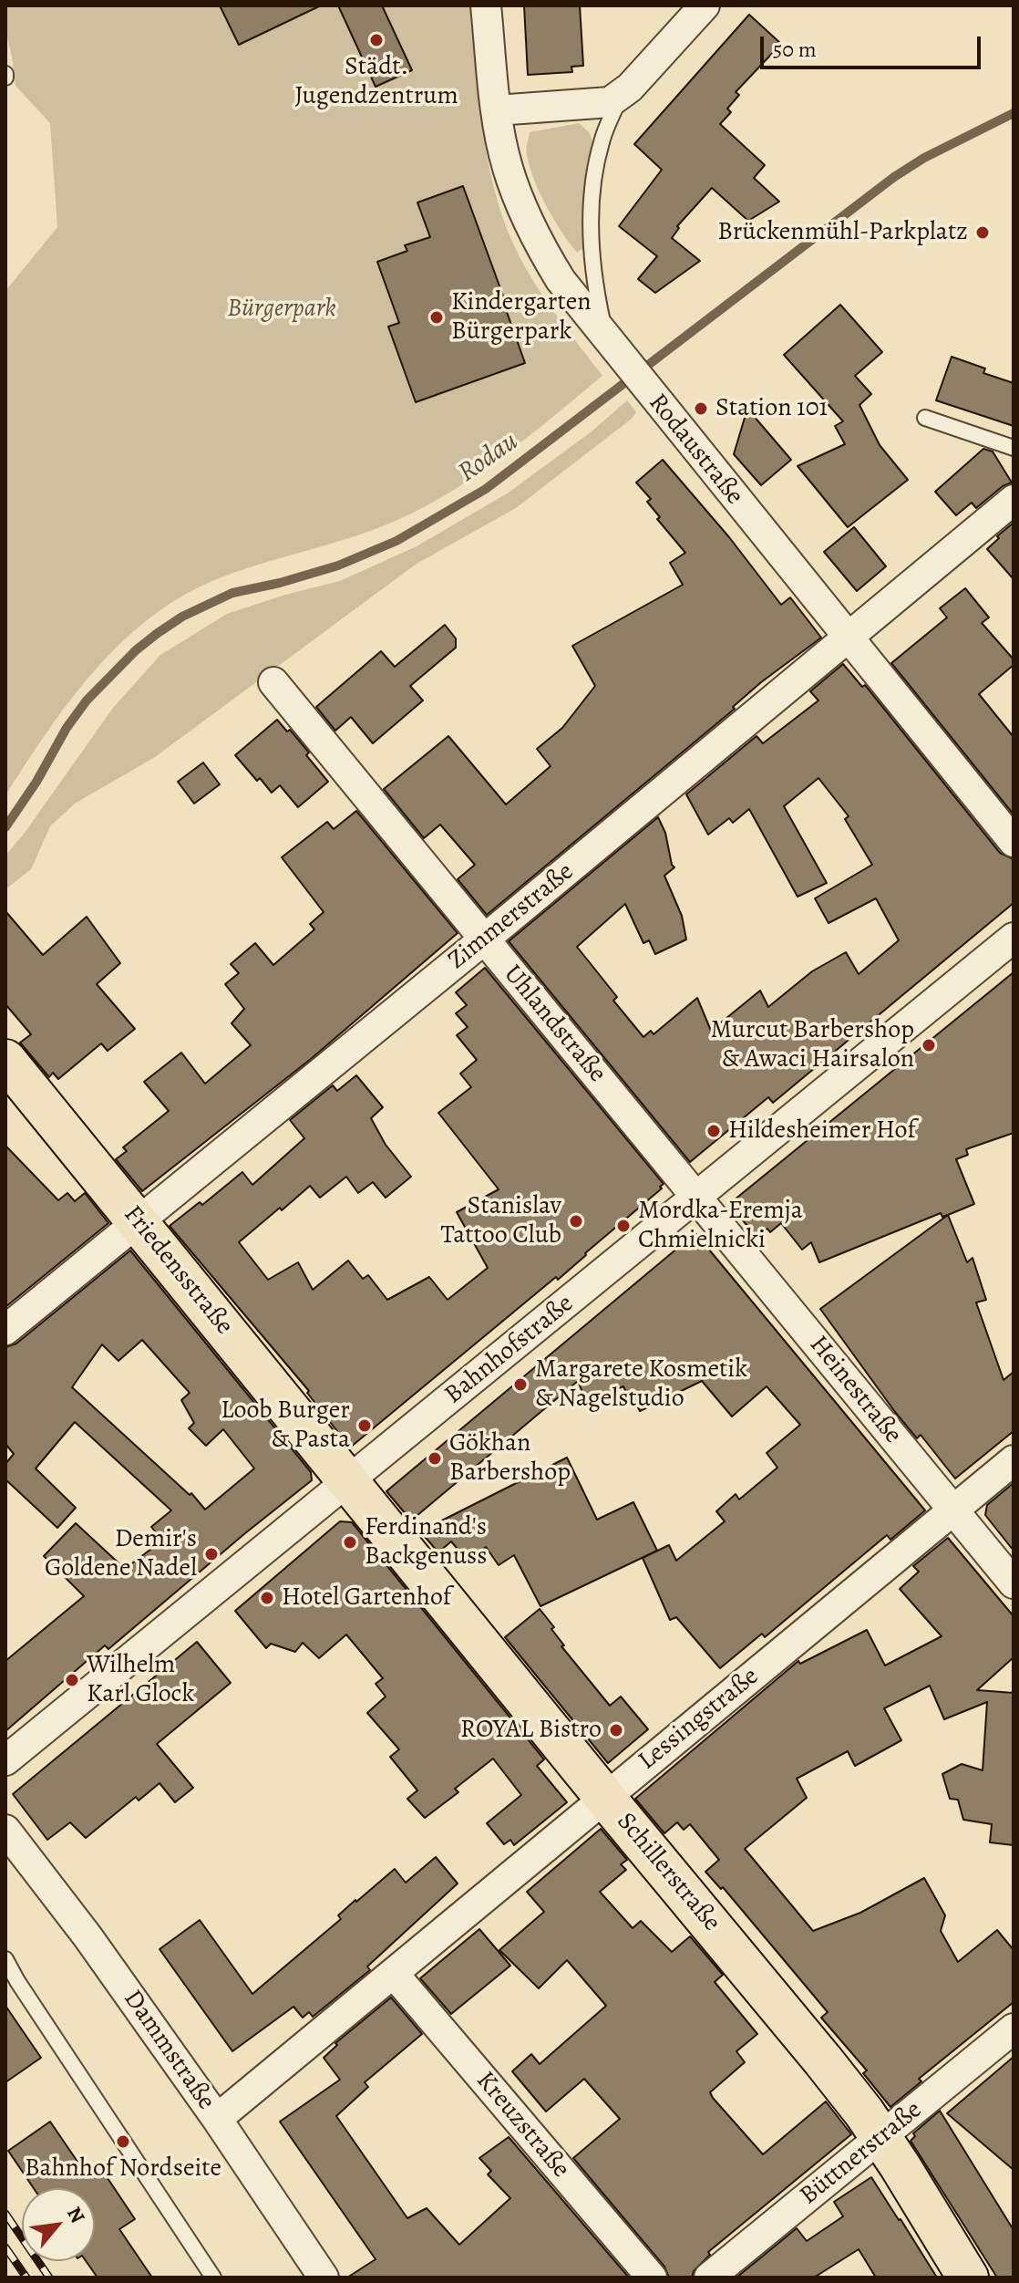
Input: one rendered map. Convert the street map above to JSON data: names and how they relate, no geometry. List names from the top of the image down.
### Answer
{
  "streets": {
    "main road": ["Friedensstraße", "Schillerstraße"],
    "street": [
      "Rodaustraße",
      "Zimmerstraße",
      "Uhlandstraße",
      "Bahnhofstraße",
      "Heinestraße",
      "Lessingstraße",
      "Dammstraße",
      "Kreuzstraße",
      "Büttnerstraße"
    ]
  },
  "crossings": [
    ["Rodaustraße", "Zimmerstraße"],
    ["Zimmerstraße", "Uhlandstraße"],
    ["Zimmerstraße", "Friedensstraße"],
    ["Uhlandstraße", "Bahnhofstraße"],
    ["Uhlandstraße", "Heinestraße"],
    ["Friedensstraße", "Bahnhofstraße"],
    ["Friedensstraße", "Schillerstraße"],
    ["Bahnhofstraße", "Heinestraße"],
    ["Bahnhofstraße", "Schillerstraße"],
    ["Heinestraße", "Lessingstraße"],
    ["Lessingstraße", "Schillerstraße"],
    ["Lessingstraße", "Dammstraße"],
    ["Lessingstraße", "Kreuzstraße"],
    ["Schillerstraße", "Büttnerstraße"]
  ],
  "water": ["Rodau"],
  "parks": ["Bürgerpark"],
  "places": [
    "Städt. Jugendzentrum",
    "Brückenmühl-Parkplatz",
    "Kindergarten Bürgerpark",
    "Station 101",
    "Murcut Barbershop & Awaci Hairsalon",
    "Hildesheimer Hof",
    "Stanislav Tattoo Club",
    "Mordka-Eremja Chmielnicki",
    "Margarete Kosmetik & Nagelstudio",
    "Loob Burger & Pasta",
    "Gökhan Barbershop",
    "Ferdinand's Backgenuss",
    "Demir's Goldene Nadel",
    "Hotel Gartenhof",
    "Wilhelm Karl Glock",
    "ROYAL Bistro",
    "Bahnhof Nordseite"
  ],
  "scale_bar": "50 m",
  "north": "top right"
}
